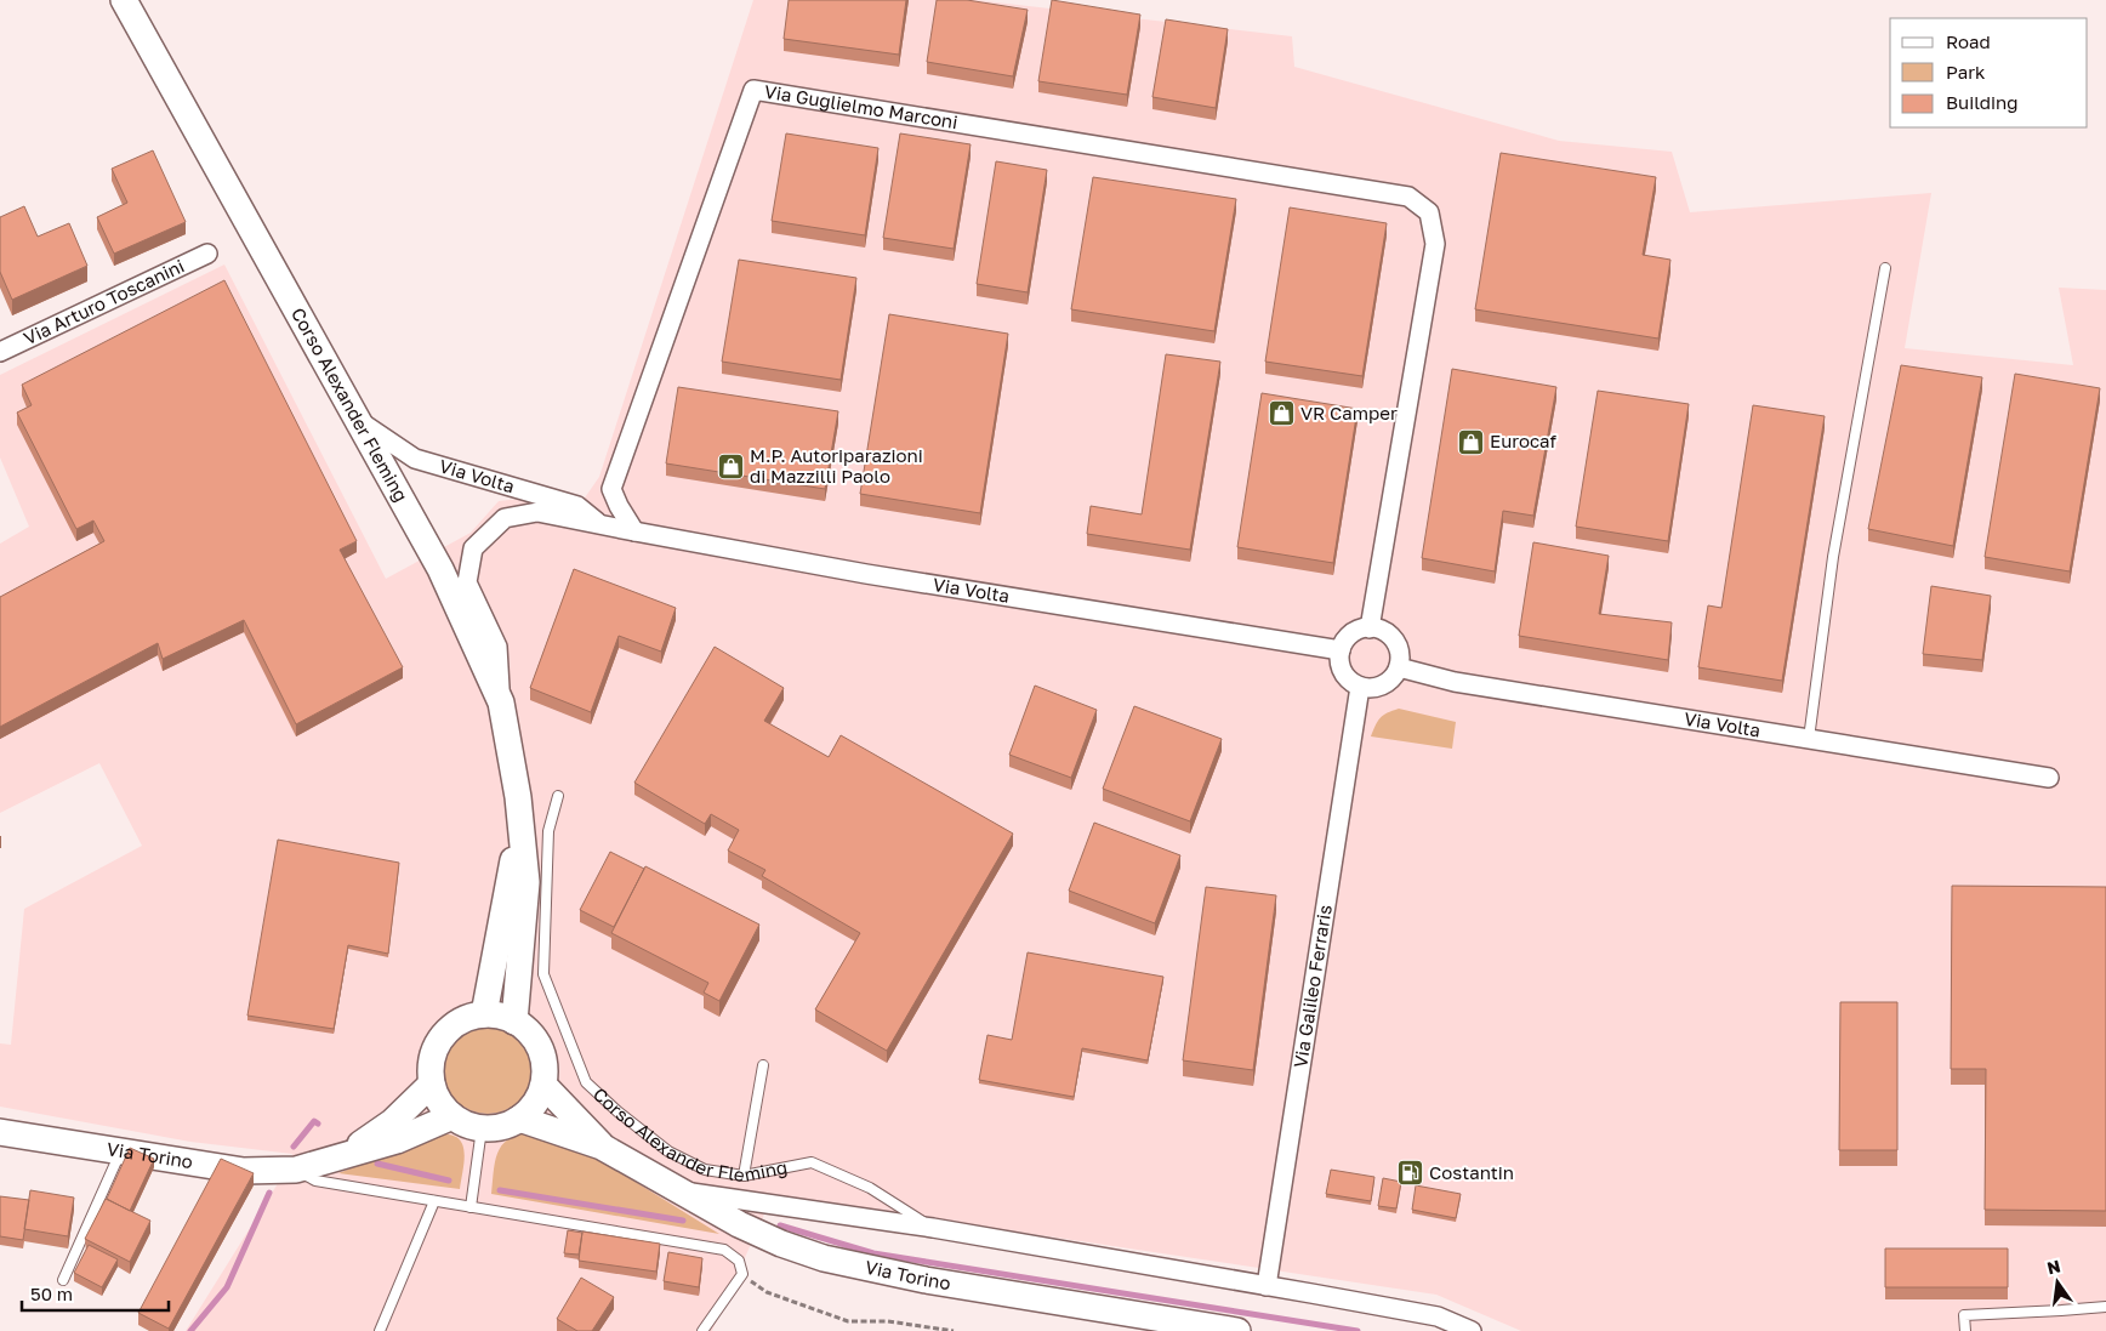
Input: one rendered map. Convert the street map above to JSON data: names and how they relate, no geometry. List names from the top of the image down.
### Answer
{
  "streets": {
    "street": [
      "Via Guglielmo Marconi",
      "Via Arturo Toscanini",
      "Corso Alexander Fleming",
      "Via Volta",
      "Via Galileo Ferraris",
      "Via Torino"
    ]
  },
  "crossings": [
    ["Via Guglielmo Marconi", "Via Volta"],
    ["Via Guglielmo Marconi", "Via Galileo Ferraris"],
    ["Corso Alexander Fleming", "Via Volta"],
    ["Corso Alexander Fleming", "Via Torino"],
    ["Via Volta", "Via Galileo Ferraris"]
  ],
  "places": {
    "shop": ["VR Camper", "Eurocaf", "M.P. Autoriparazioni di Mazzilli Paolo"],
    "fuel station": ["Costantin"]
  },
  "legend": ["Road", "Park", "Building"],
  "scale_bar": "50 m",
  "north": "top"
}
